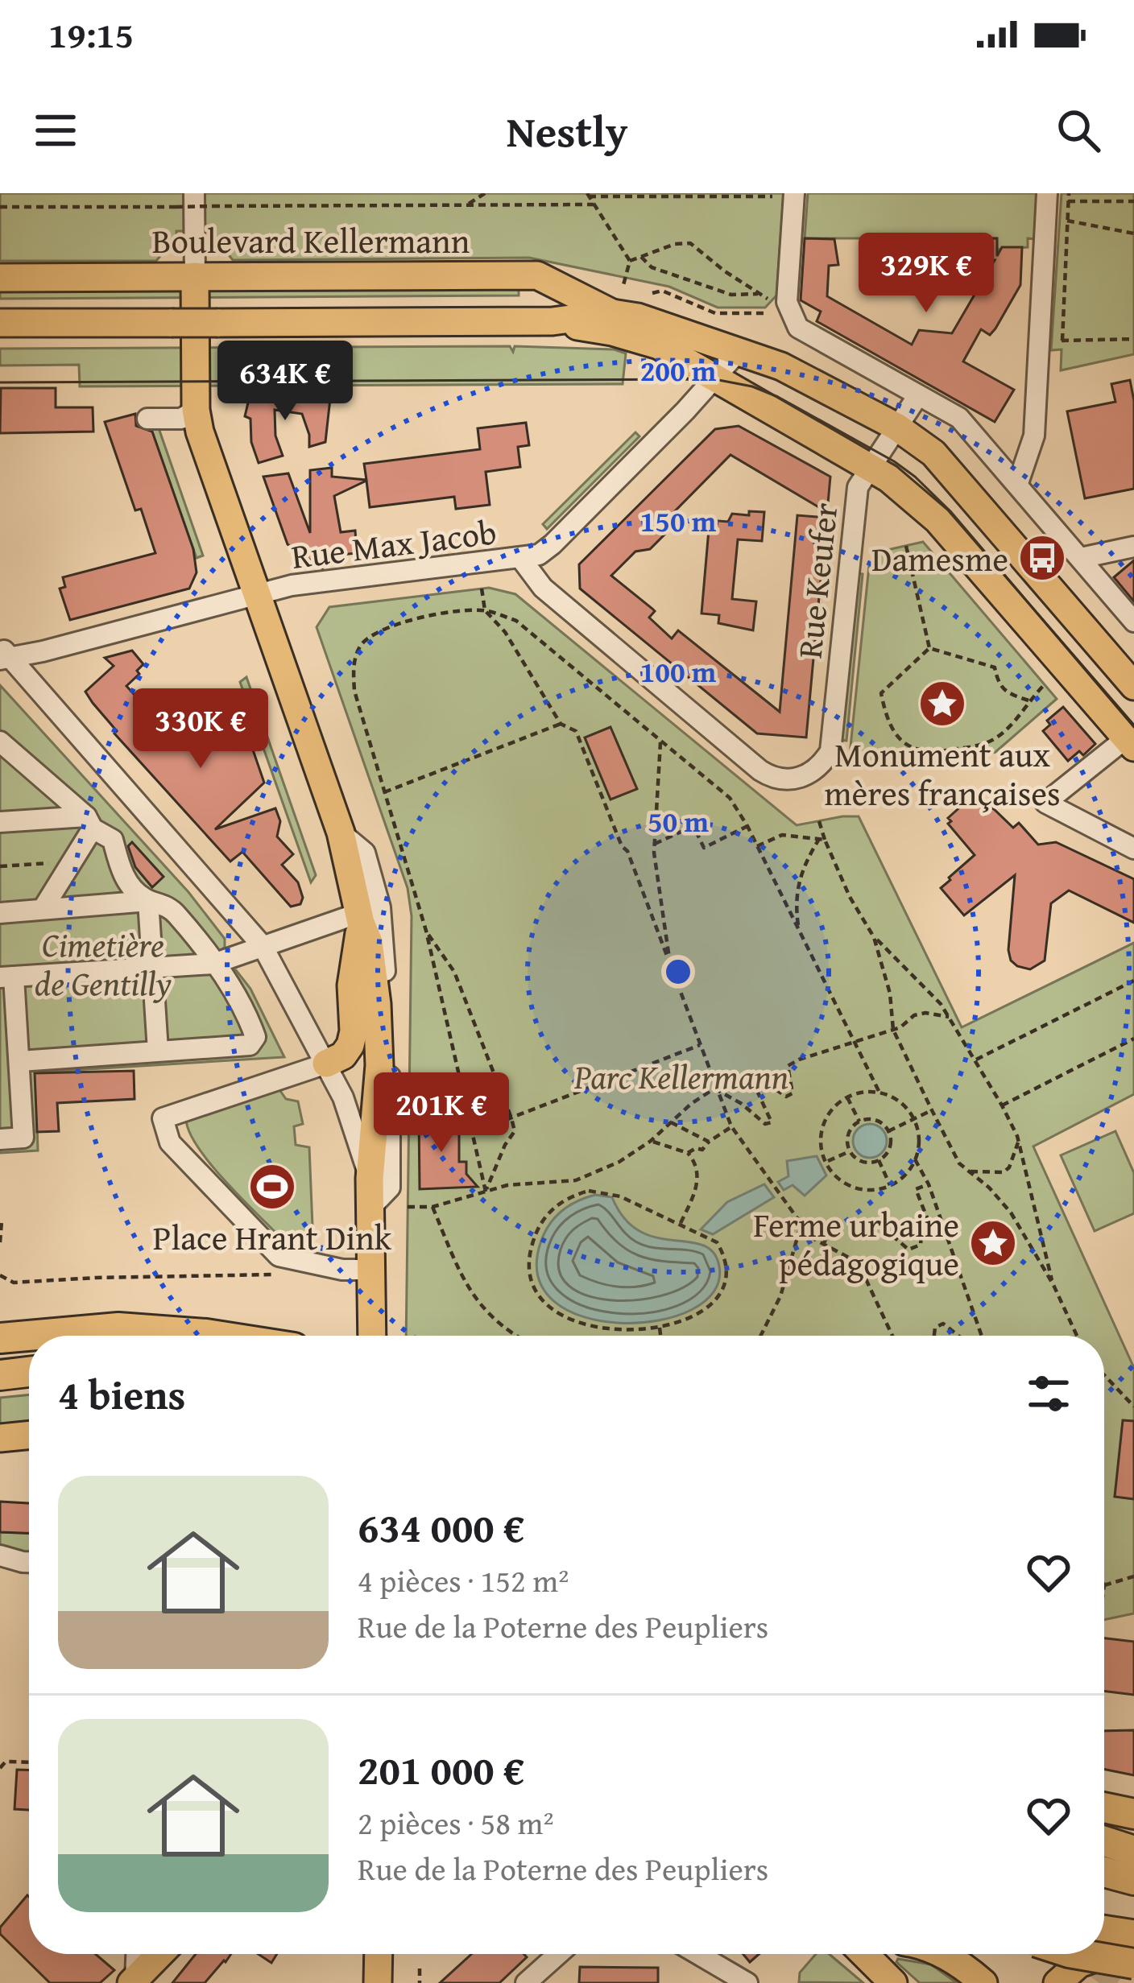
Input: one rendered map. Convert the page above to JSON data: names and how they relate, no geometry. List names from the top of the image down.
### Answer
{
  "streets": {
    "main road": ["Boulevard Kellermann"],
    "street": ["Rue Max Jacob", "Rue Keufer"]
  },
  "crossings": [
    ["Boulevard Kellermann", "Rue Keufer"],
    ["Rue Max Jacob", "Rue Keufer"]
  ],
  "parks": ["Cimetière de Gentilly", "Parc Kellermann"],
  "places": {
    "bus stop": ["Damesme"],
    "place": ["Monument aux mères françaises", "Ferme urbaine pédagogique"],
    "sports": ["Place Hrant Dink"]
  },
  "page": {
    "status": "19:15",
    "header": "Nestly",
    "price": [
      "329K €",
      "634K €",
      "330K €",
      "201K €"
    ],
    "heading": "4 biens",
    "list": [
      {
        "name": "634 000 €",
        "note": "4 pièces · 152 m² · Rue de la Poterne des Peupliers"
      },
      {
        "name": "201 000 €",
        "note": "2 pièces · 58 m² · Rue de la Poterne des Peupliers"
      }
    ]
  },
  "rings": [
    "200 m",
    "150 m",
    "100 m",
    "50 m"
  ]
}
